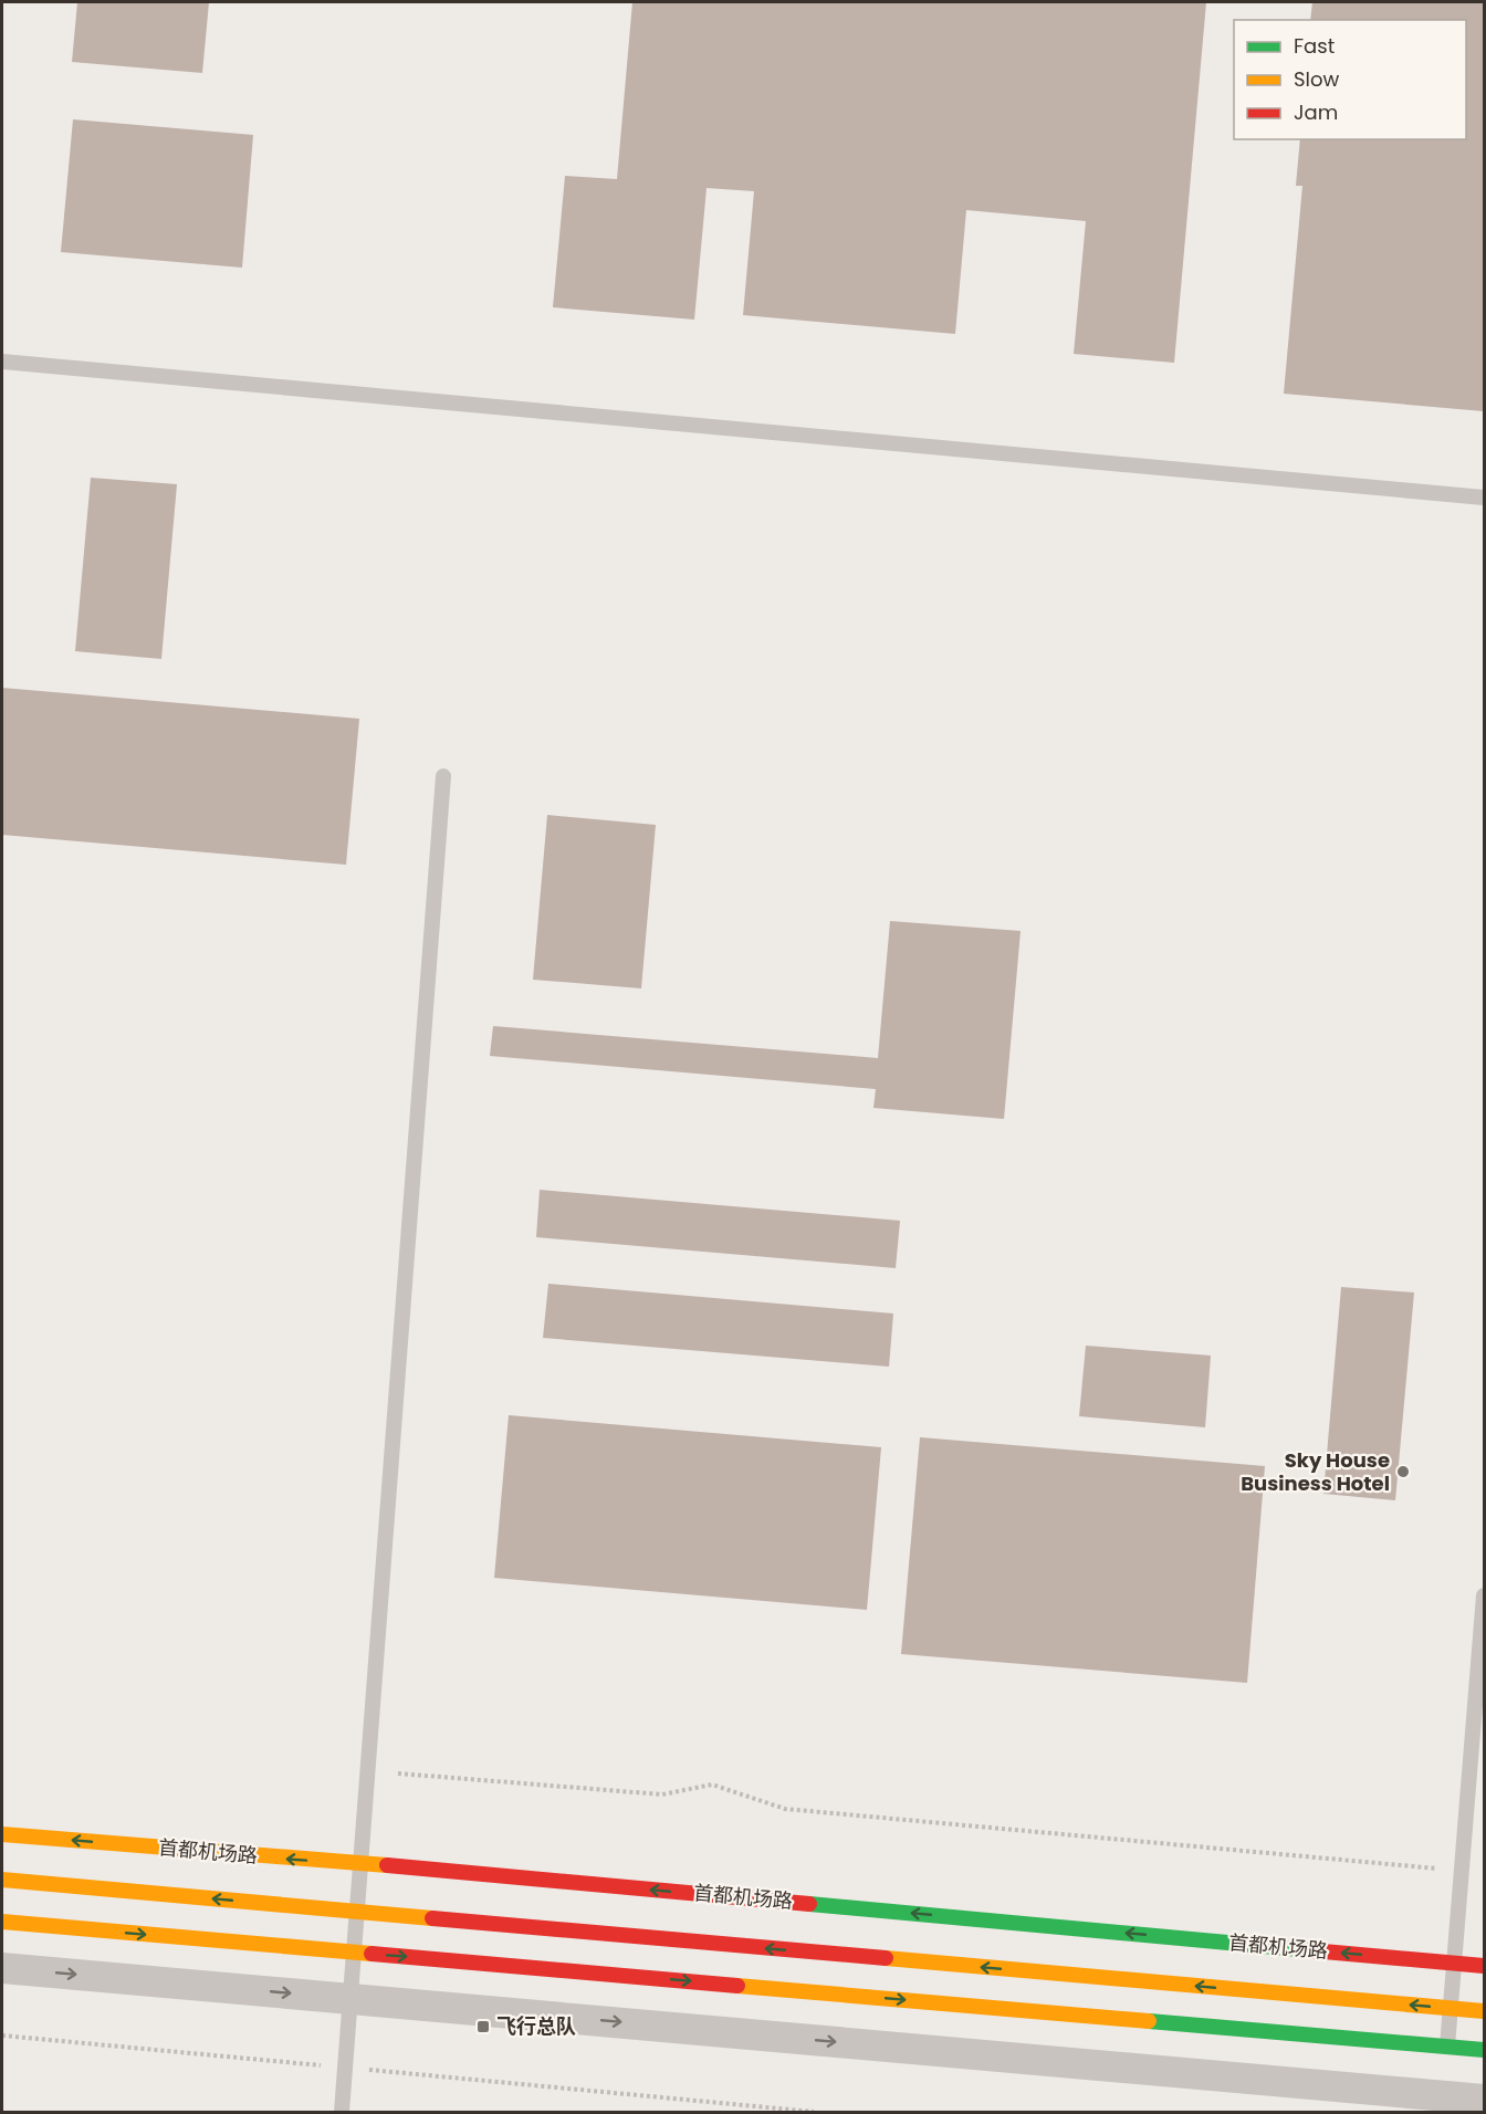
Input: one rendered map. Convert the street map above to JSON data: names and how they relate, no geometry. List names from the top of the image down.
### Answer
{
  "streets": {
    "street": ["首都机场路"]
  },
  "places": {
    "other": ["Sky House Business Hotel"],
    "transit": ["飞行总队"]
  },
  "legend": ["Fast", "Slow", "Jam"]
}
